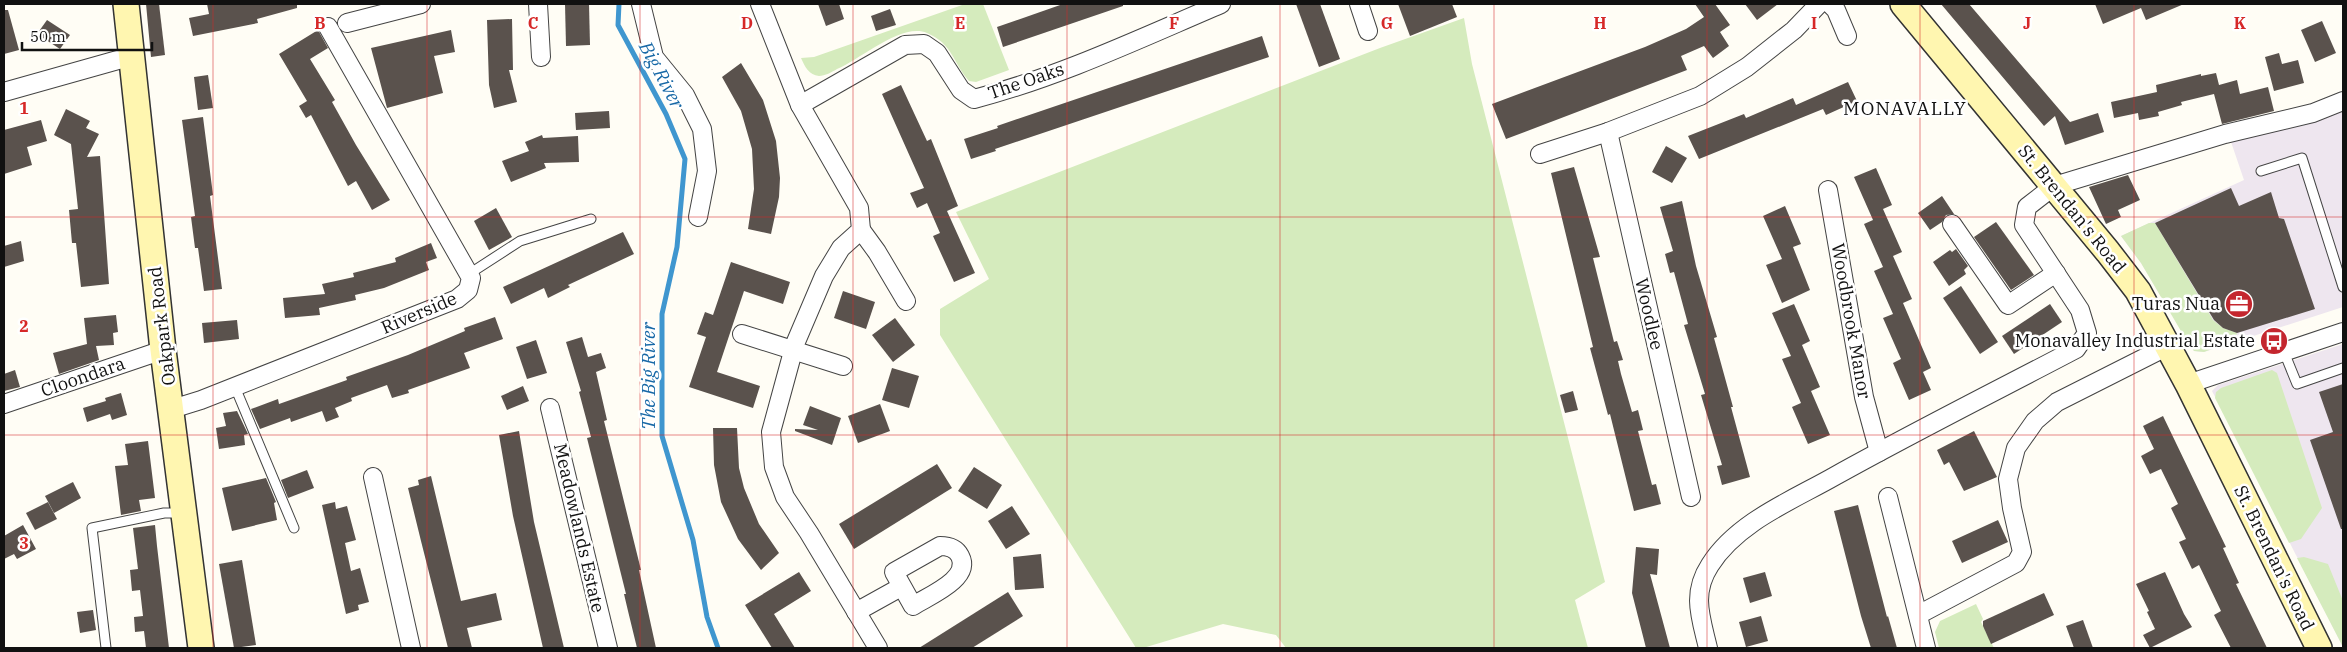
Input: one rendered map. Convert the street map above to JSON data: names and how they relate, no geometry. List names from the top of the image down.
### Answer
{
  "streets": {
    "main road": ["St. Brendan's Road", "Oakpark Road"],
    "street": [
      "The Oaks",
      "Riverside",
      "Woodlee",
      "Woodbrook Manor",
      "Cloondara",
      "Meadowlands Estate"
    ]
  },
  "crossings": [
    ["Riverside", "Oakpark Road"],
    ["Oakpark Road", "Cloondara"]
  ],
  "districts": ["MONAVALLY"],
  "water": ["Big River", "The Big River"],
  "places": {
    "office": ["Turas Nua"],
    "bus stop": ["Monavalley Industrial Estate"]
  },
  "scale_bar": "50 m",
  "grid": {
    "columns": [
      "B",
      "C",
      "D",
      "E",
      "F",
      "G",
      "H",
      "I",
      "J",
      "K"
    ],
    "rows": ["1", "2", "3"]
  }
}
